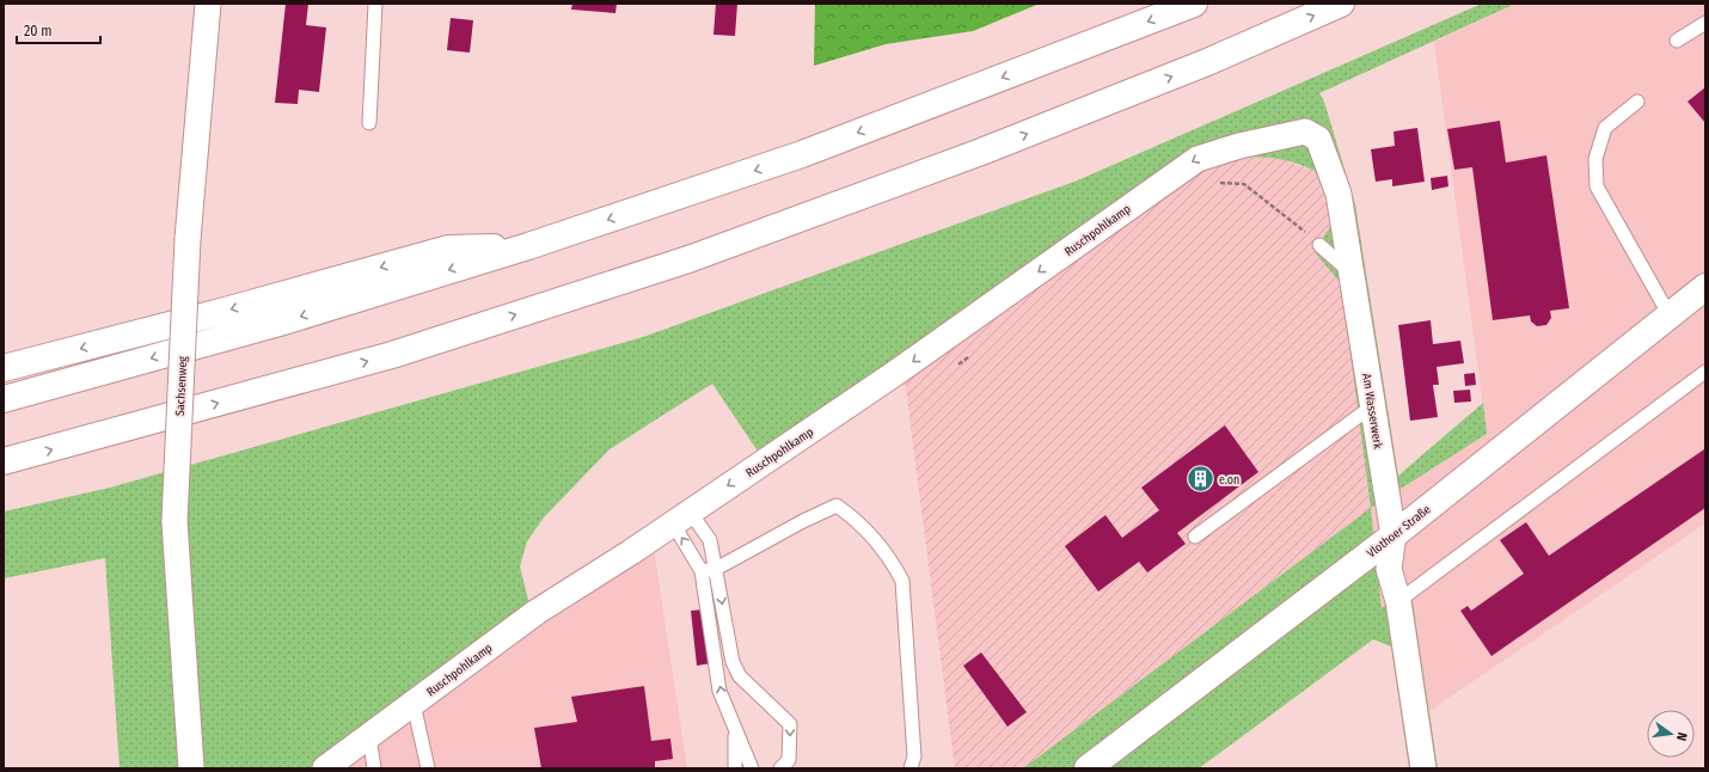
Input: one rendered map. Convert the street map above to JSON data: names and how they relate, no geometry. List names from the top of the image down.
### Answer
{
  "streets": {
    "main road": ["Vlothoer Straße"],
    "street": ["Ruschpohlkamp", "Sachsenweg", "Am Wasserwerk"]
  },
  "crossings": [
    ["Ruschpohlkamp", "Am Wasserwerk"],
    ["Am Wasserwerk", "Vlothoer Straße"]
  ],
  "one_way": ["Ruschpohlkamp"],
  "places": {
    "building": ["e.on"]
  },
  "scale_bar": "20 m",
  "north": "right"
}
